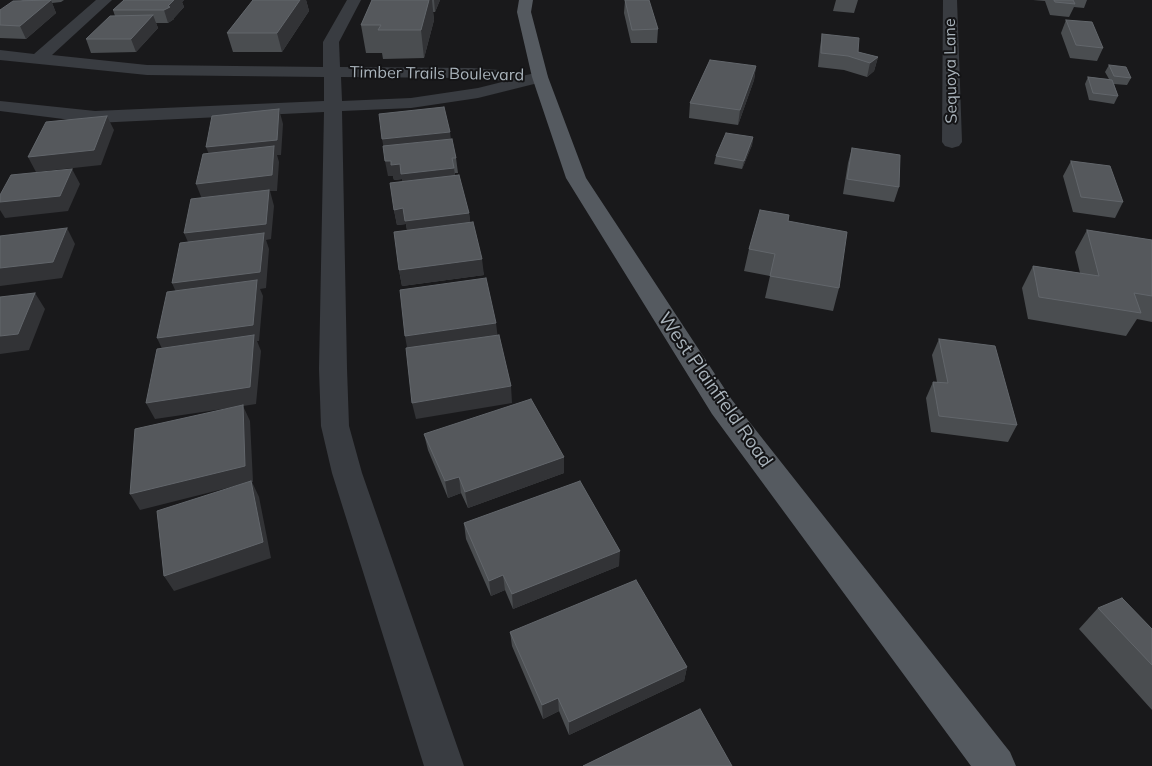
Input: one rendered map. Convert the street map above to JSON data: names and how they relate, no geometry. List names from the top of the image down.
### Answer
{
  "streets": {
    "main road": ["West Plainfield Road"],
    "street": ["Sequoya Lane", "Timber Trails Boulevard"]
  },
  "crossings": [
    ["Timber Trails Boulevard", "West Plainfield Road"]
  ]
}
